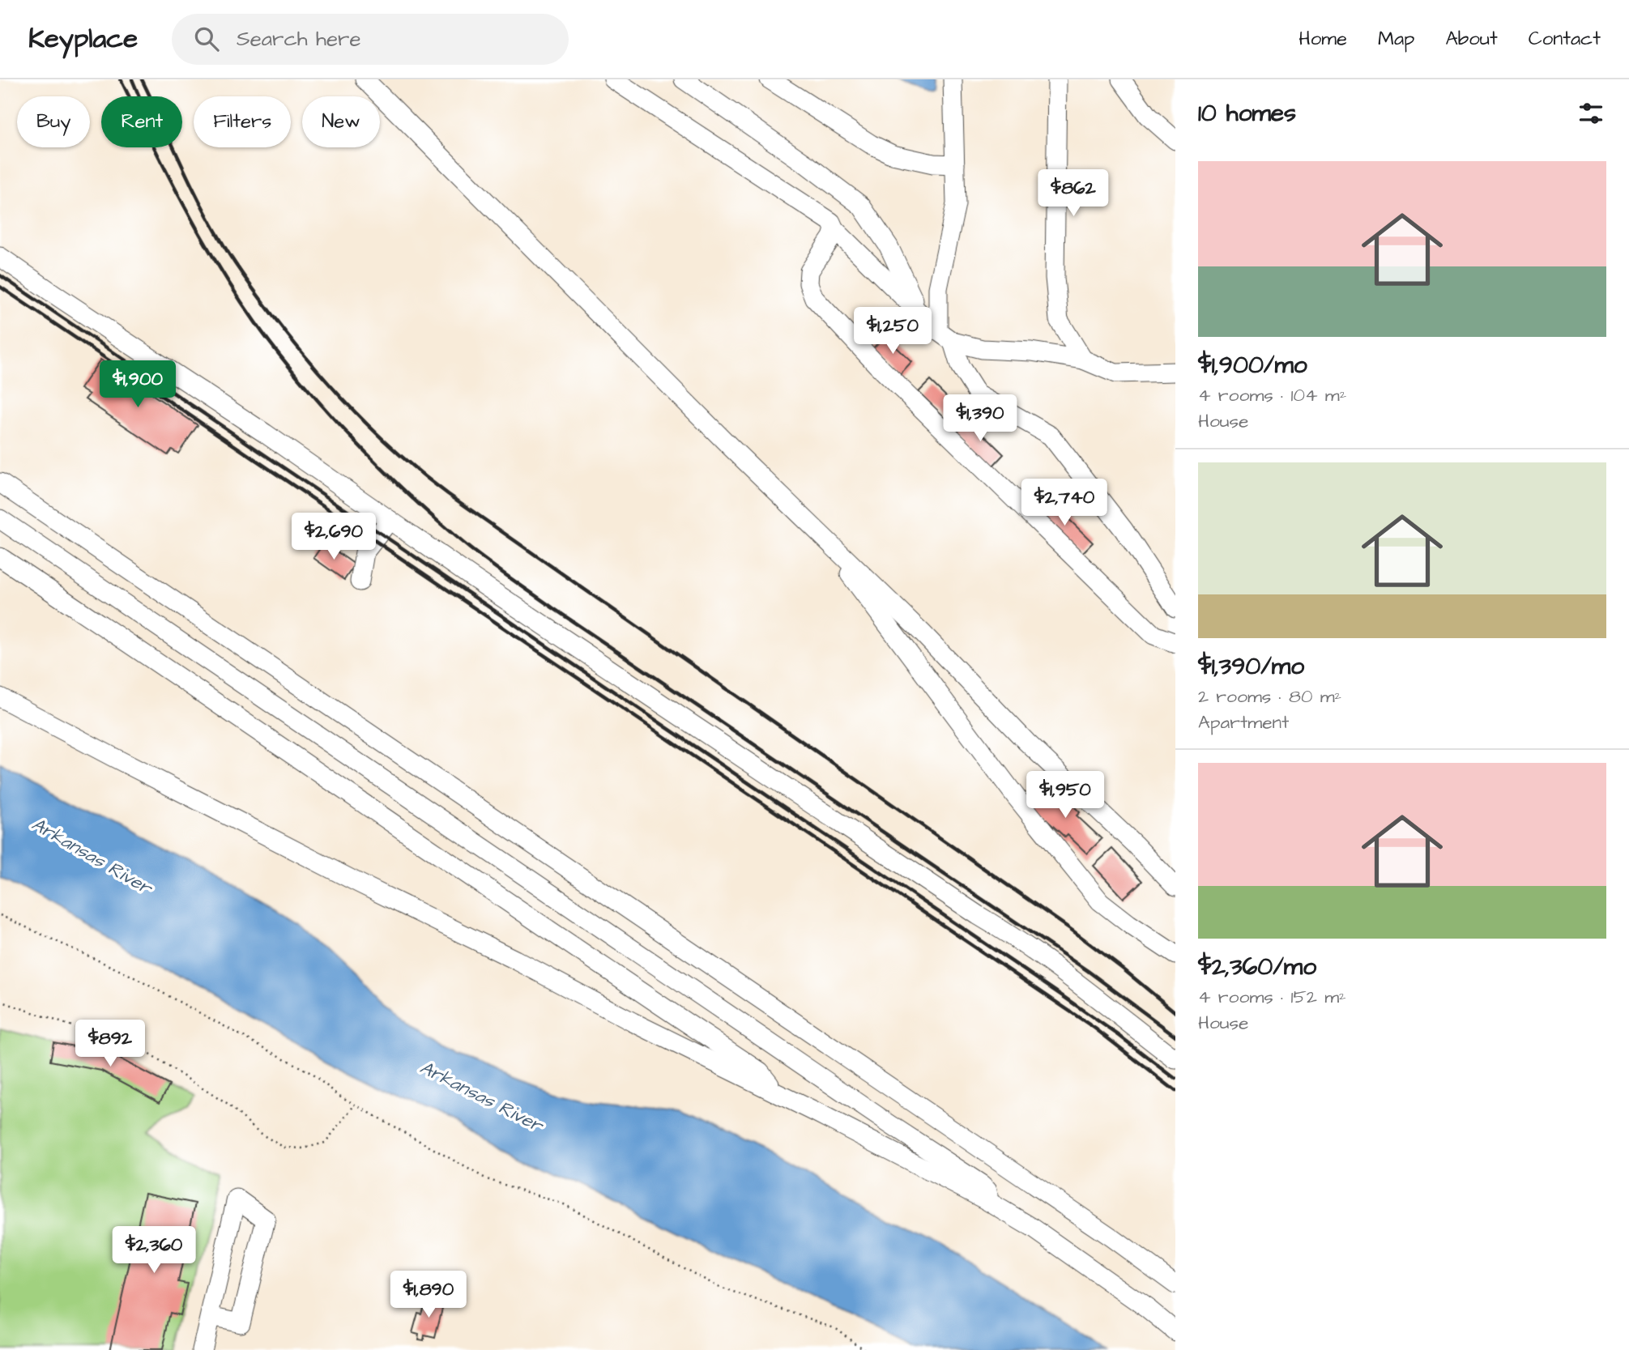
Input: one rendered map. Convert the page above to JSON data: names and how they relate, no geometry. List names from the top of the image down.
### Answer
{
  "water": ["Arkansas River"],
  "page": {
    "header": "Keyplace",
    "search": "Search here",
    "nav": [
      "Home",
      "Map",
      "About",
      "Contact"
    ],
    "heading": "10 homes",
    "chip": [
      "Buy",
      "Rent",
      "Filters",
      "New"
    ],
    "list": [
      {
        "name": "$1,900/mo",
        "note": "4 rooms · 104 m² · House"
      },
      {
        "name": "$1,390/mo",
        "note": "2 rooms · 80 m² · Apartment"
      },
      {
        "name": "$2,360/mo",
        "note": "4 rooms · 152 m² · House"
      }
    ],
    "price": [
      "$862",
      "$1,250",
      "$1,900",
      "$1,390",
      "$2,740",
      "$2,690",
      "$1,950",
      "$892",
      "$2,360",
      "$1,890"
    ]
  }
}
